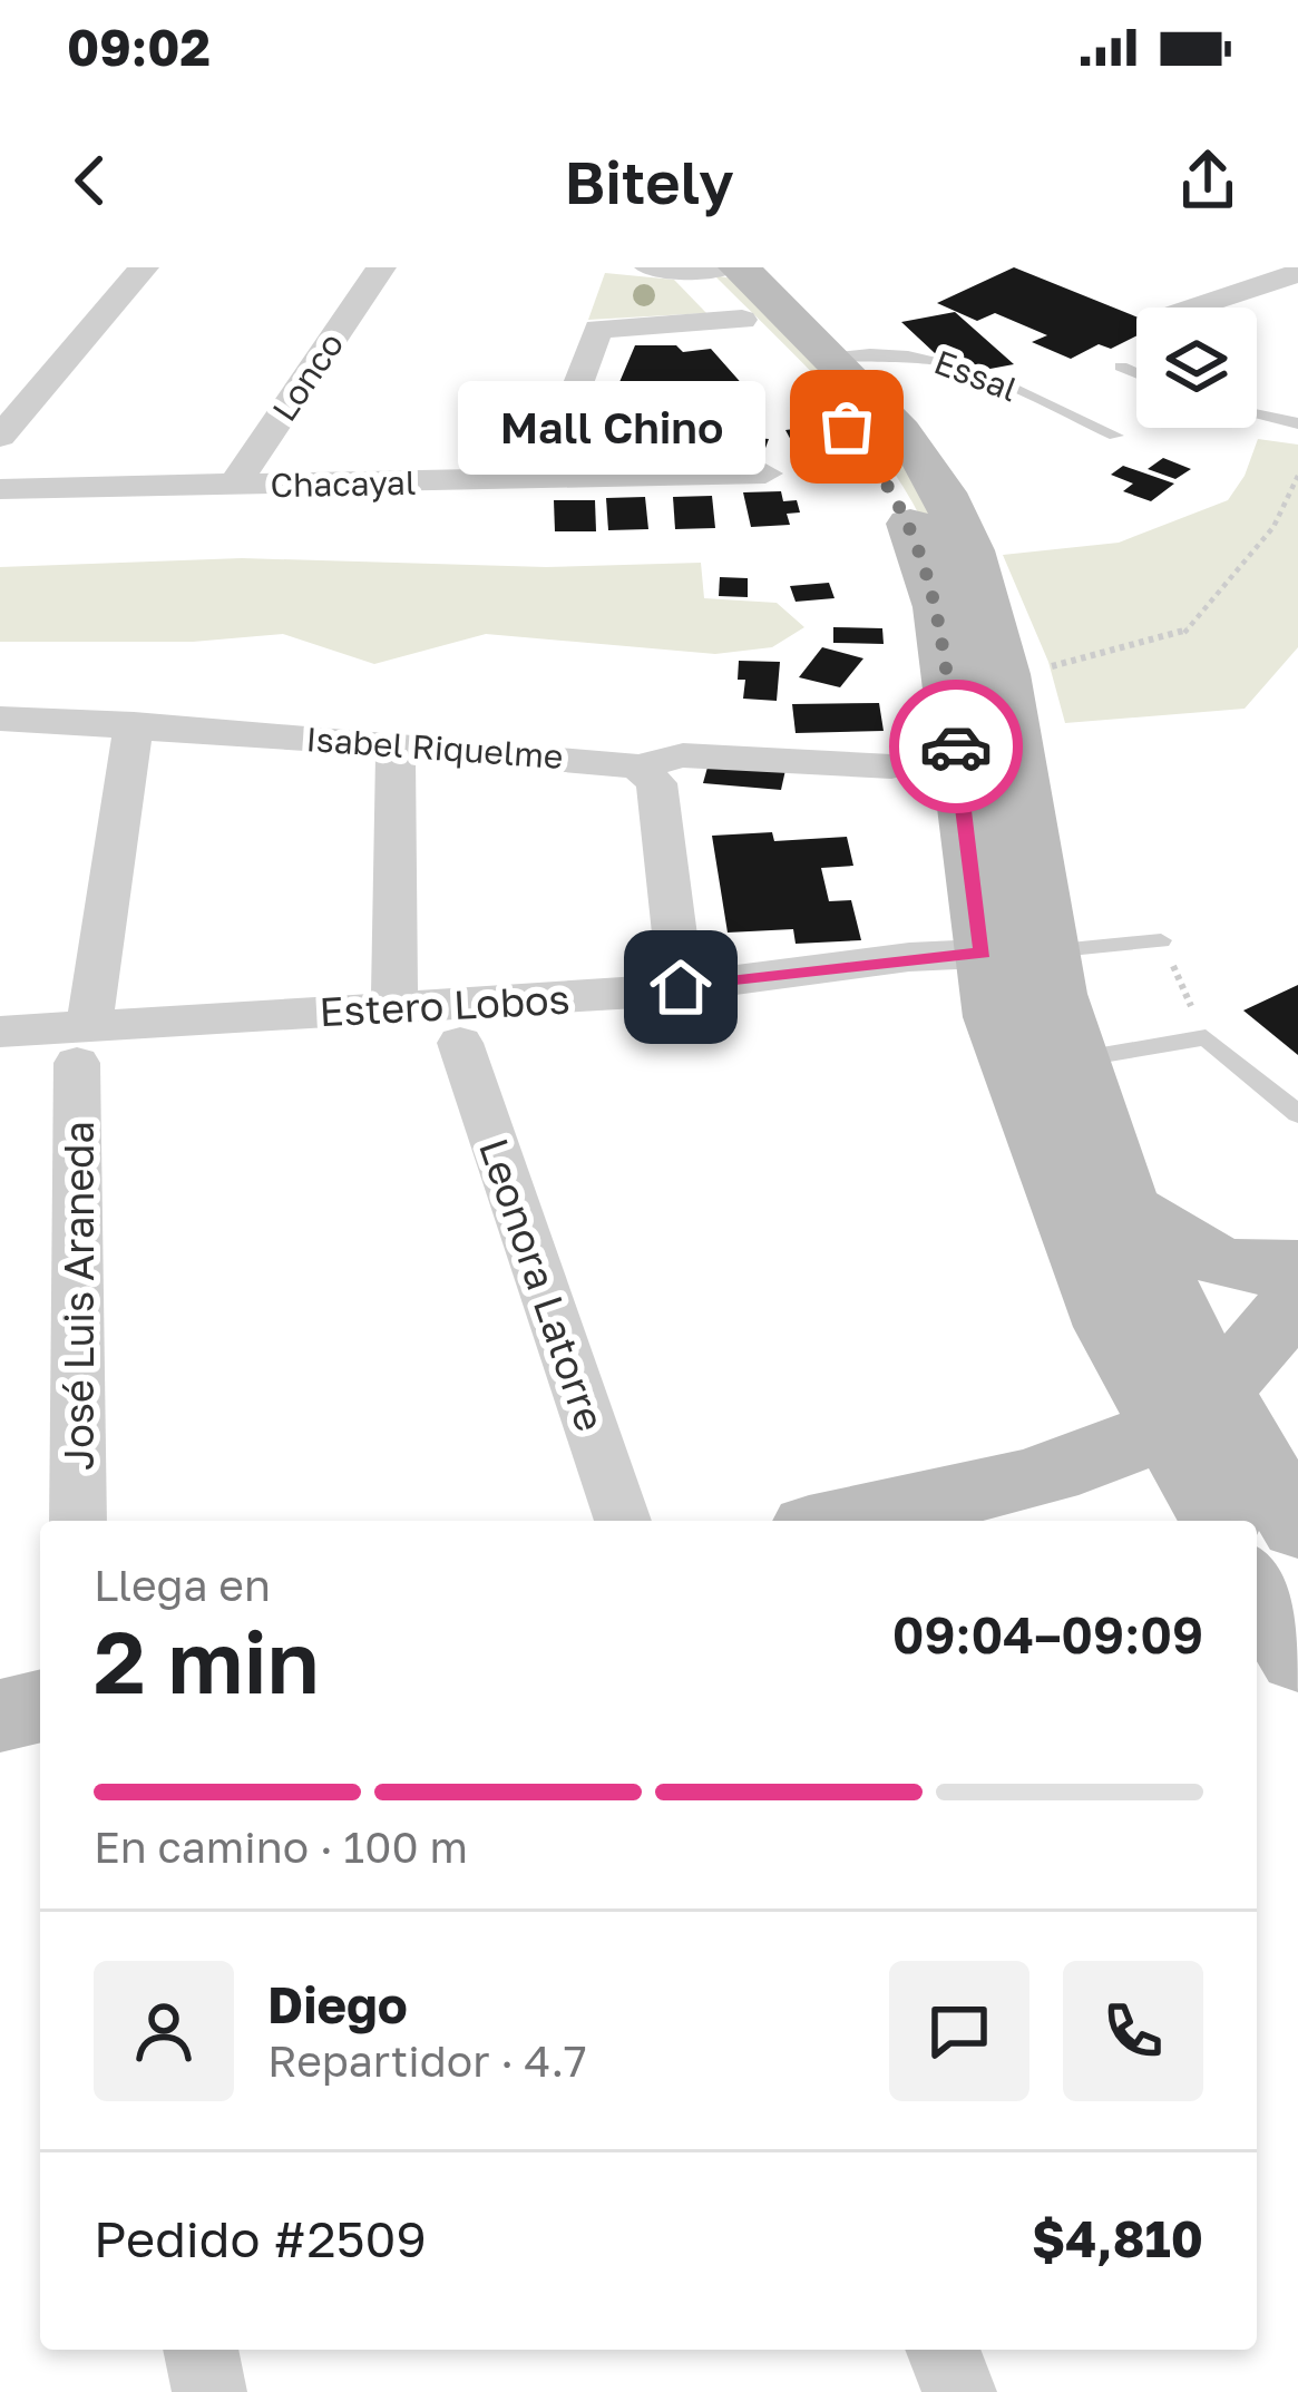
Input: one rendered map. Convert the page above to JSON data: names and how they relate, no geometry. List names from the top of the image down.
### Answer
{
  "streets": {
    "street": [
      "Lonco",
      "Chacayal",
      "Isabel Riquelme",
      "Estero Lobos",
      "Leonora Latorre",
      "José Luis Araneda"
    ],
    "lane": ["Essal"]
  },
  "crossings": [
    ["Lonco", "Chacayal"],
    ["Isabel Riquelme", "José Luis Araneda"],
    ["Estero Lobos", "José Luis Araneda"]
  ],
  "places": ["Mall Chino"],
  "page": {
    "status": "09:02",
    "header": "Bitely",
    "bubble": "Mall Chino",
    "heading": ["2 min", "Llega en", "09:04–09:09"],
    "panel": [
      "Diego",
      "Repartidor · 4.7",
      "Pedido #2509",
      "$4,810"
    ],
    "bar": "En camino · 100 m"
  }
}
